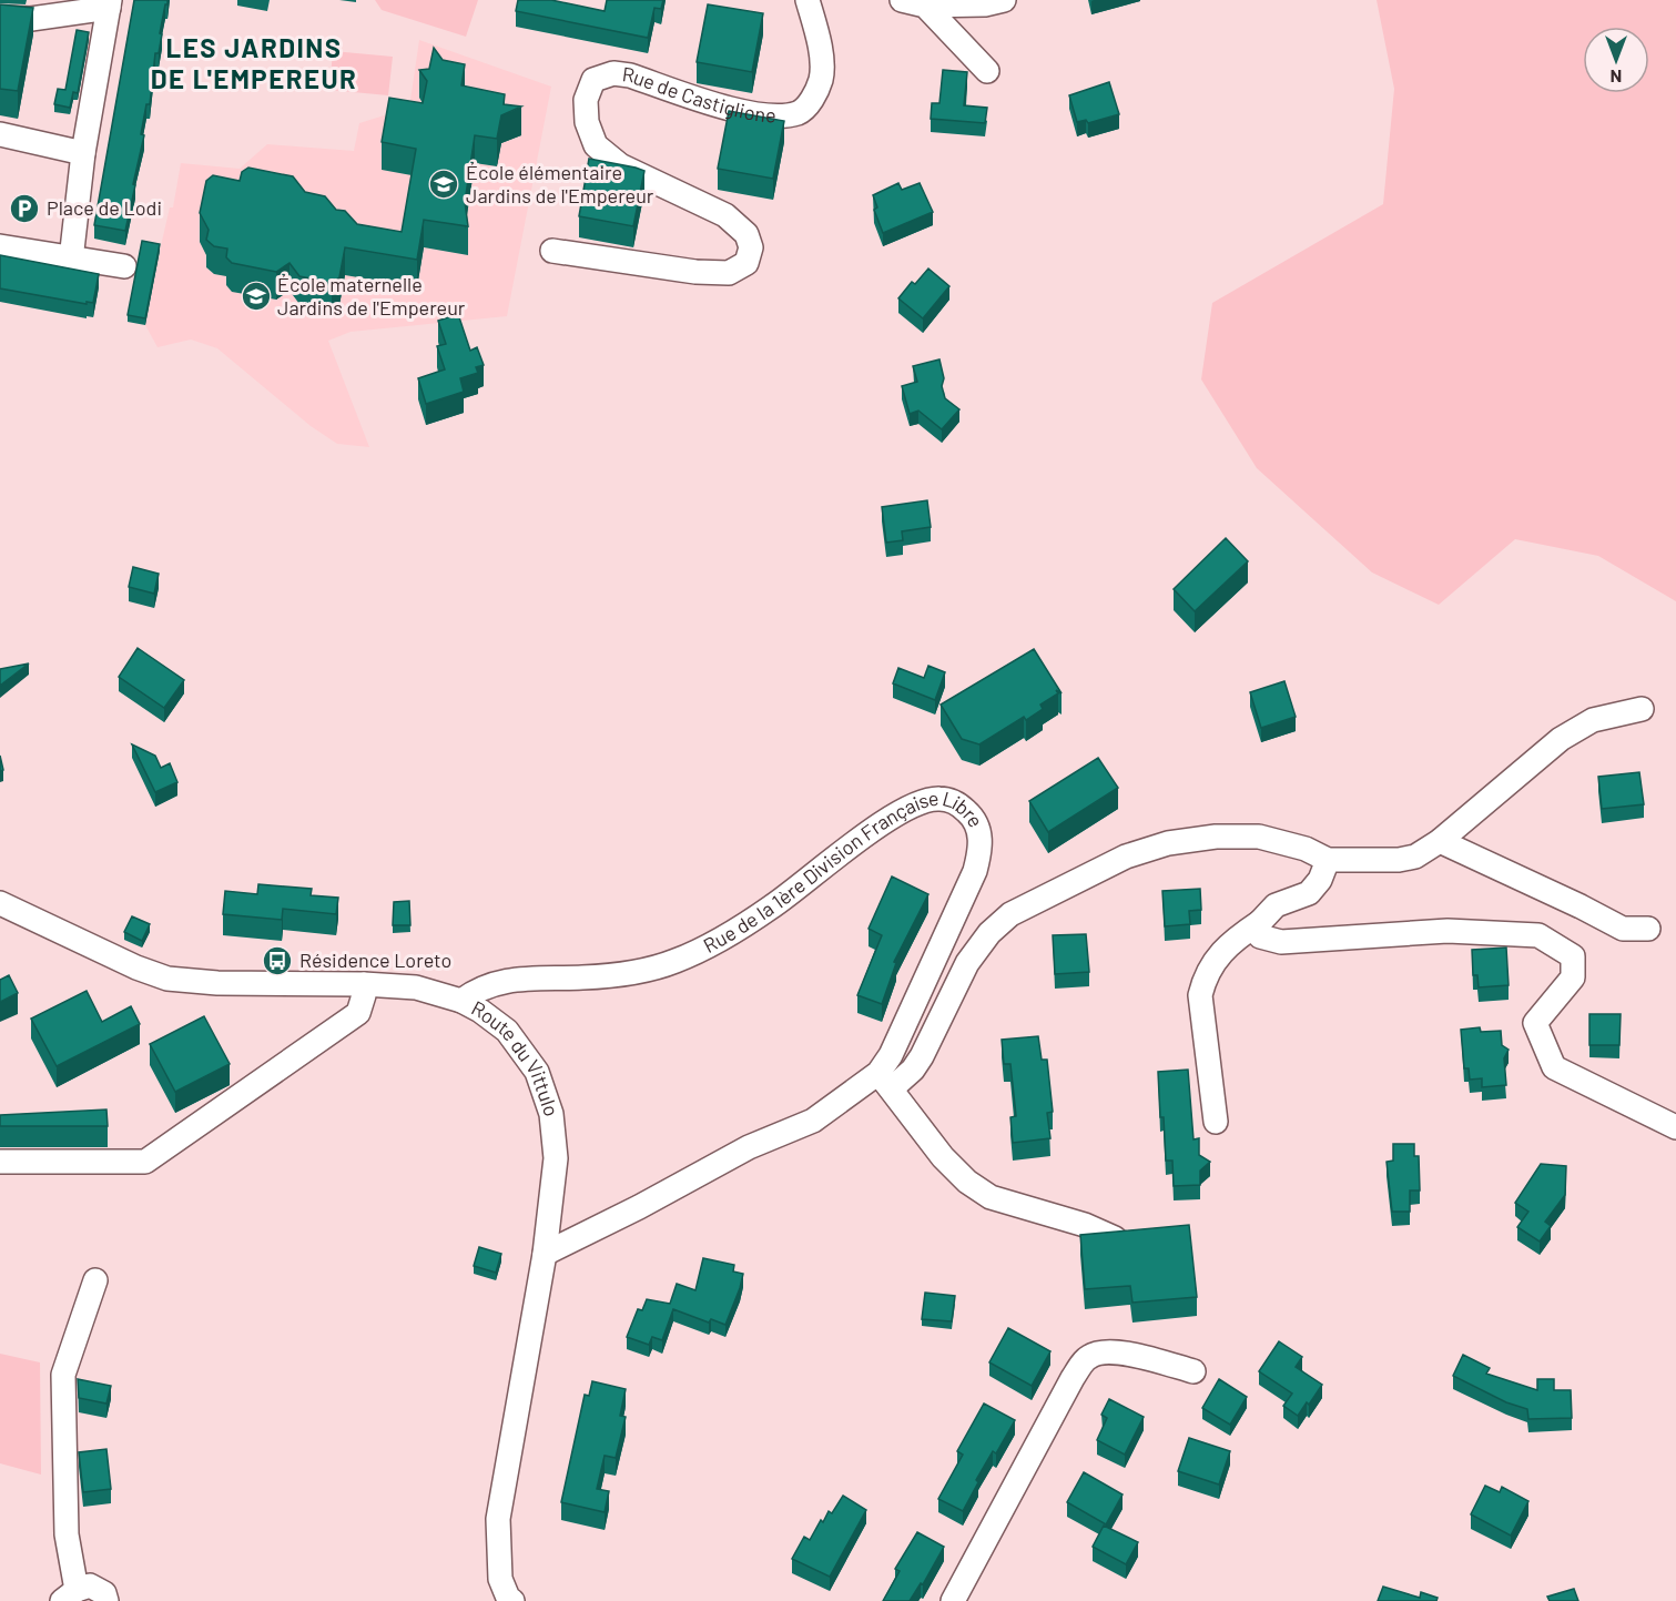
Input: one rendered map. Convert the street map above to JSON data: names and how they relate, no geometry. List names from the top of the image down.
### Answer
{
  "streets": {
    "street": ["Rue de Castiglione", "Rue de la 1ère Division Française Libre", "Route du Vittulo"]
  },
  "crossings": [
    ["Rue de la 1ère Division Française Libre", "Route du Vittulo"]
  ],
  "districts": ["LES JARDINS DE L'EMPEREUR"],
  "places": {
    "school or university": ["École élémentaire Jardins de l'Empereur", "École maternelle Jardins de l'Empereur"],
    "parking": ["Place de Lodi"],
    "bus stop": ["Résidence Loreto"]
  },
  "north": "bottom"
}
